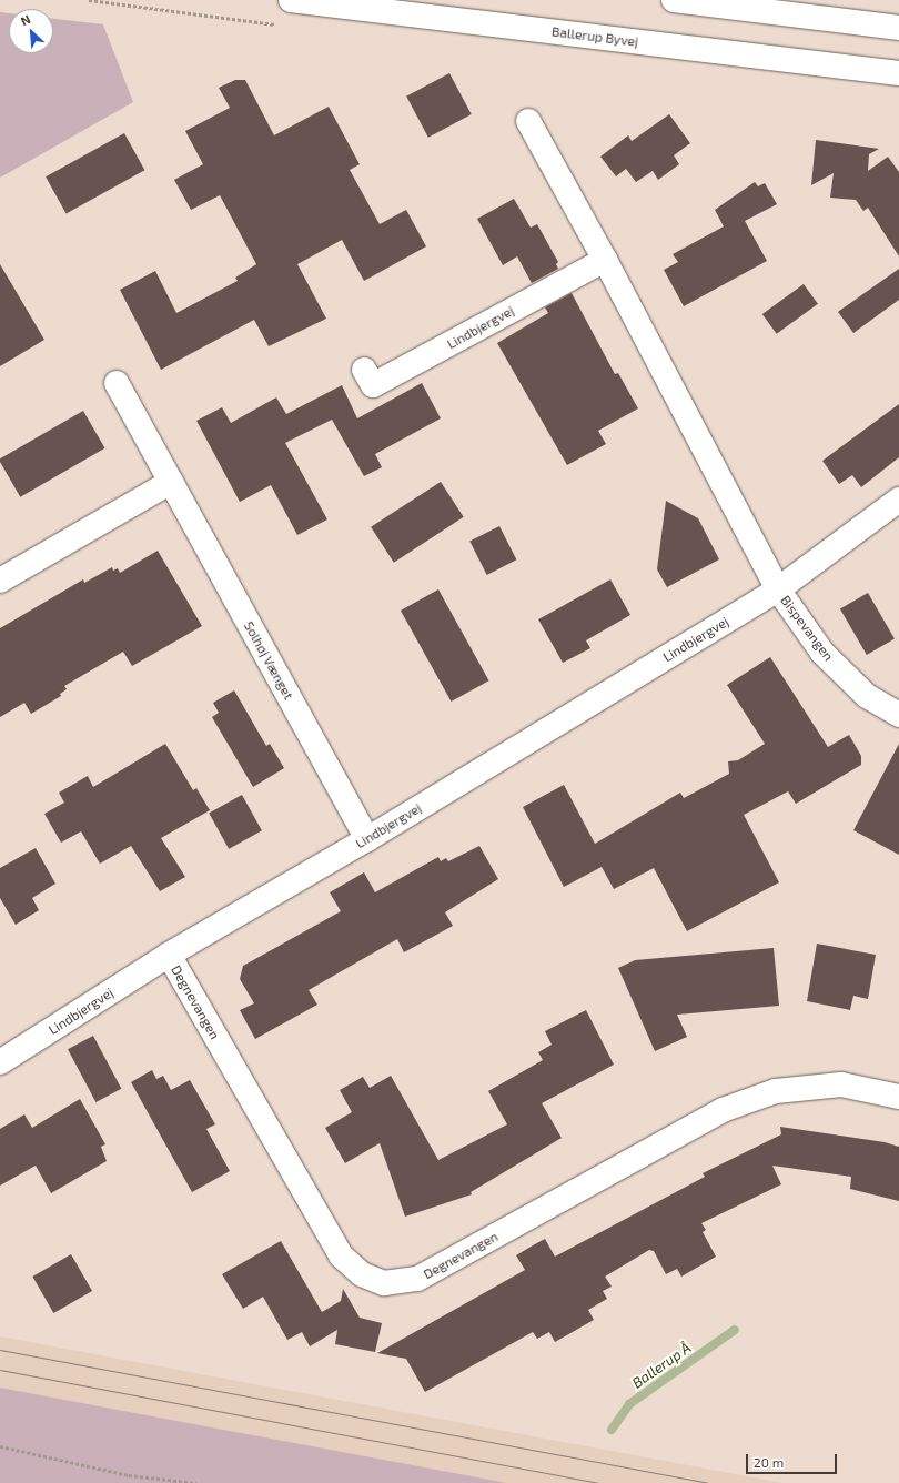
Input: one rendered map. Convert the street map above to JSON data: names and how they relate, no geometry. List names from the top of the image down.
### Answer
{
  "streets": {
    "street": [
      "Ballerup Byvej",
      "Lindbjergvej",
      "Bispevangen",
      "Solhøj Vænget",
      "Degnevangen"
    ]
  },
  "crossings": [
    ["Lindbjergvej", "Bispevangen"],
    ["Lindbjergvej", "Solhøj Vænget"],
    ["Lindbjergvej", "Degnevangen"]
  ],
  "water": ["Ballerup Å"],
  "scale_bar": "20 m",
  "north": "top left"
}
